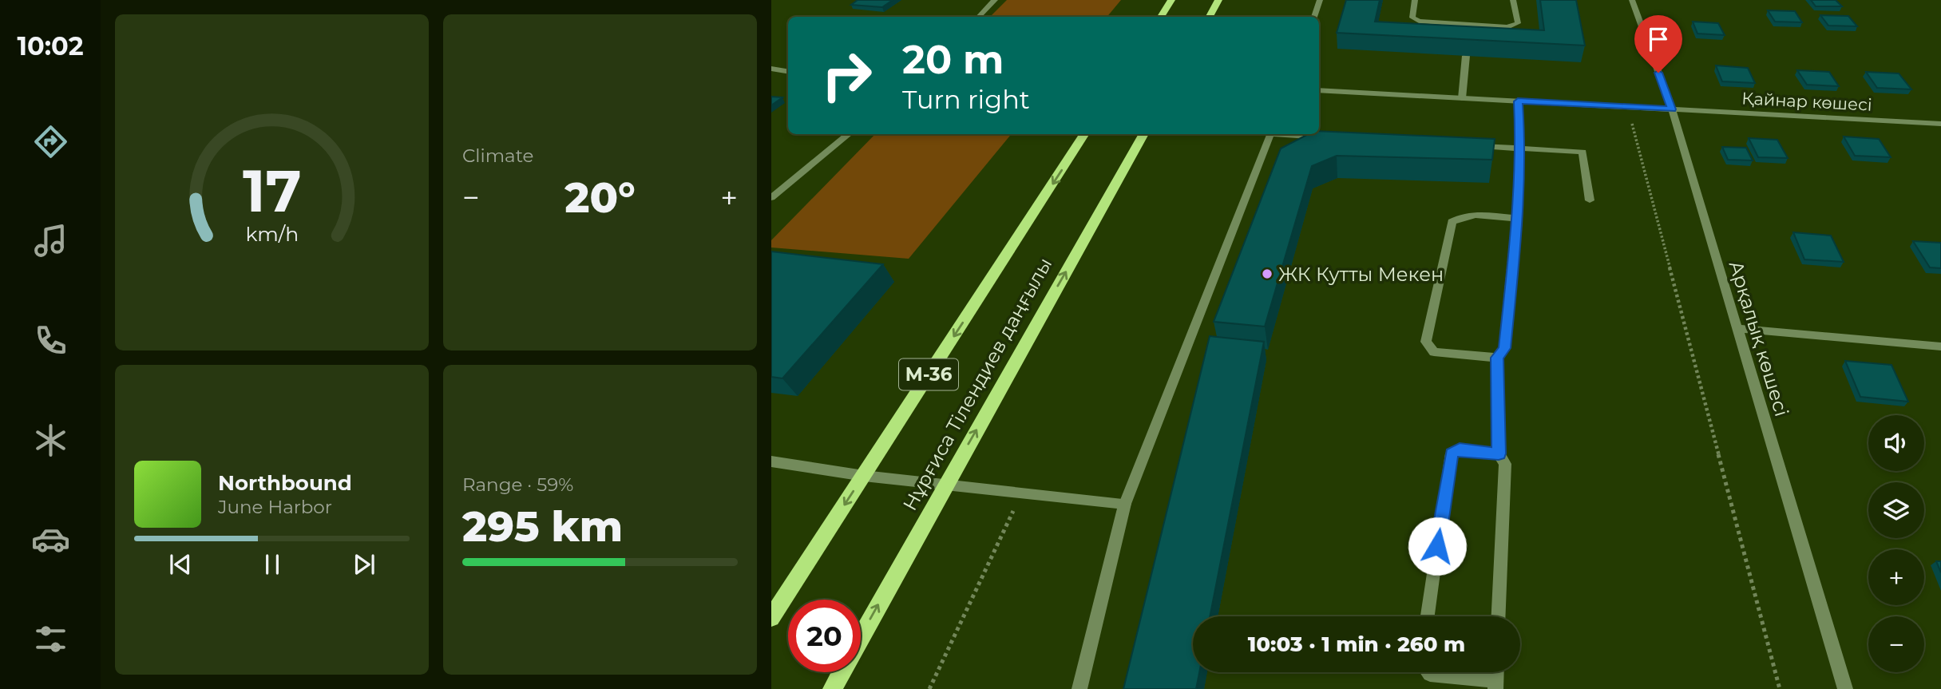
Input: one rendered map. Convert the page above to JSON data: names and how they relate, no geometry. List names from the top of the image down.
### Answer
{
  "streets": {
    "main road": ["M-36", "Нұрғиса Тілендиев даңғылы"],
    "street": ["Қайнар көшесі", "Арқалық көшесі"]
  },
  "crossings": [
    ["Қайнар көшесі", "Арқалық көшесі"]
  ],
  "places": ["ЖК Кутты Мекен"],
  "page": {
    "tabs": "10:02",
    "tile": [
      "Climate",
      ["Range · 59%", "295 km"]
    ],
    "turn": ["20 m", "Turn right"],
    "heat": ["−", "20°", "+"],
    "map_buttons": ["+", "−"],
    "song": ["Northbound", "June Harbor"],
    "limit": "20",
    "trip": "10:03 · 1 min · 260 m",
    "gauge": ["17", "km/h"]
  }
}
